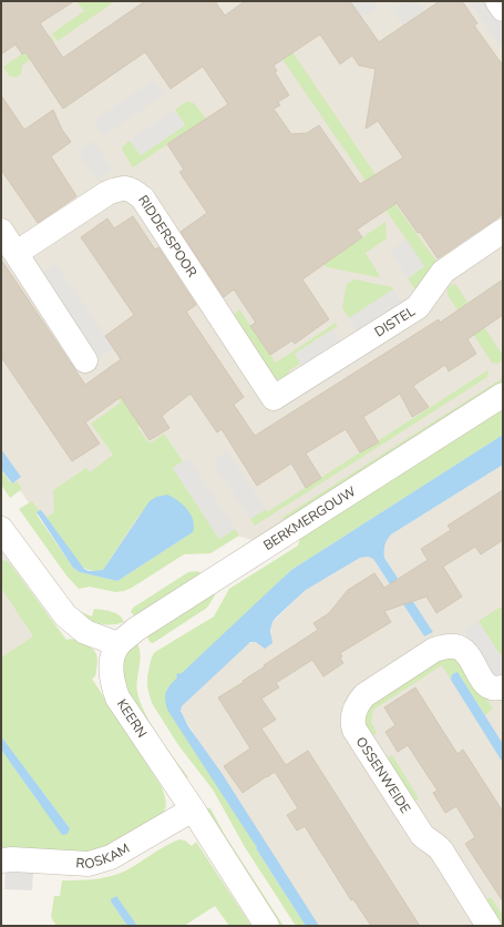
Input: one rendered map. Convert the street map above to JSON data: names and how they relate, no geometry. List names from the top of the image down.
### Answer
{
  "streets": {
    "street": [
      "RIDDERSPOOR",
      "DISTEL",
      "BERKMERGOUW",
      "KEERN",
      "OSSENWEIDE",
      "ROSKAM"
    ]
  },
  "crossings": [
    ["RIDDERSPOOR", "DISTEL"],
    ["BERKMERGOUW", "KEERN"],
    ["KEERN", "ROSKAM"]
  ]
}
